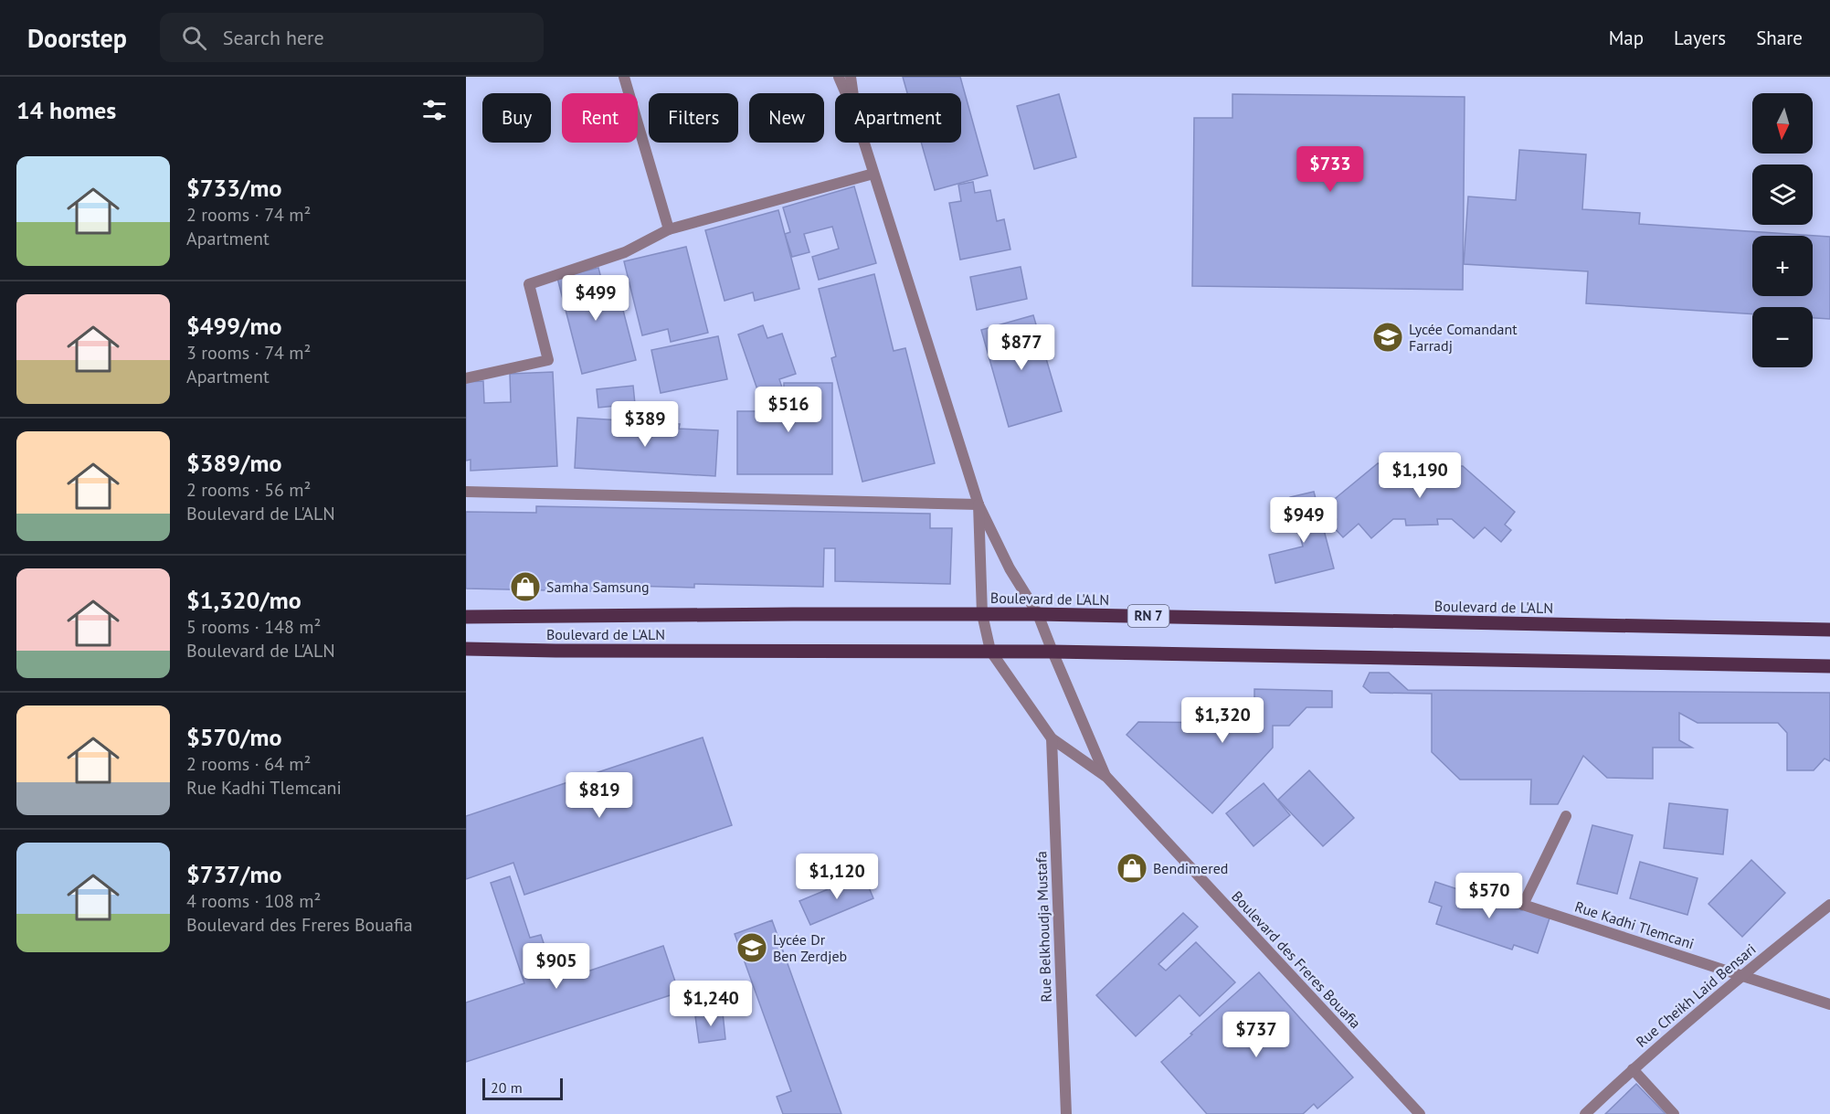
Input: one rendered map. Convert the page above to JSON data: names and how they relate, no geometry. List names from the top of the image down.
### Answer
{
  "streets": {
    "main road": ["Boulevard de L'ALN", "RN 7"],
    "street": [
      "Rue Kadhi Tlemcani",
      "Rue Belkhoudja Mustafa",
      "Boulevard des Freres Bouafia",
      "Rue Cheikh Laid Bensari"
    ]
  },
  "crossings": [
    ["Rue Kadhi Tlemcani", "Rue Cheikh Laid Bensari"]
  ],
  "places": {
    "school or university": ["Lycée Comandant Farradj", "Lycée Dr Ben Zerdjeb"],
    "shop": ["Samha Samsung", "Bendimered"]
  },
  "scale_bar": "20 m",
  "north": "bottom",
  "page": {
    "header": "Doorstep",
    "search": "Search here",
    "nav": ["Map", "Layers", "Share"],
    "heading": "14 homes",
    "map_buttons": ["+", "−"],
    "chip": [
      "Buy",
      "Rent",
      "Filters",
      "New",
      "Apartment"
    ],
    "list": [
      {
        "name": "$733/mo",
        "note": "2 rooms · 74 m² · Apartment"
      },
      {
        "name": "$499/mo",
        "note": "3 rooms · 74 m² · Apartment"
      },
      {
        "name": "$389/mo",
        "note": "2 rooms · 56 m² · Boulevard de L'ALN"
      },
      {
        "name": "$1,320/mo",
        "note": "5 rooms · 148 m² · Boulevard de L'ALN"
      },
      {
        "name": "$570/mo",
        "note": "2 rooms · 64 m² · Rue Kadhi Tlemcani"
      },
      {
        "name": "$737/mo",
        "note": "4 rooms · 108 m² · Boulevard des Freres Bouafia"
      }
    ],
    "price": [
      "$733",
      "$499",
      "$877",
      "$516",
      "$389",
      "$1,190",
      "$949",
      "$1,320",
      "$819",
      "$1,120",
      "$570",
      "$905",
      "$1,240",
      "$737"
    ],
    "scale": "20 m"
  }
}
